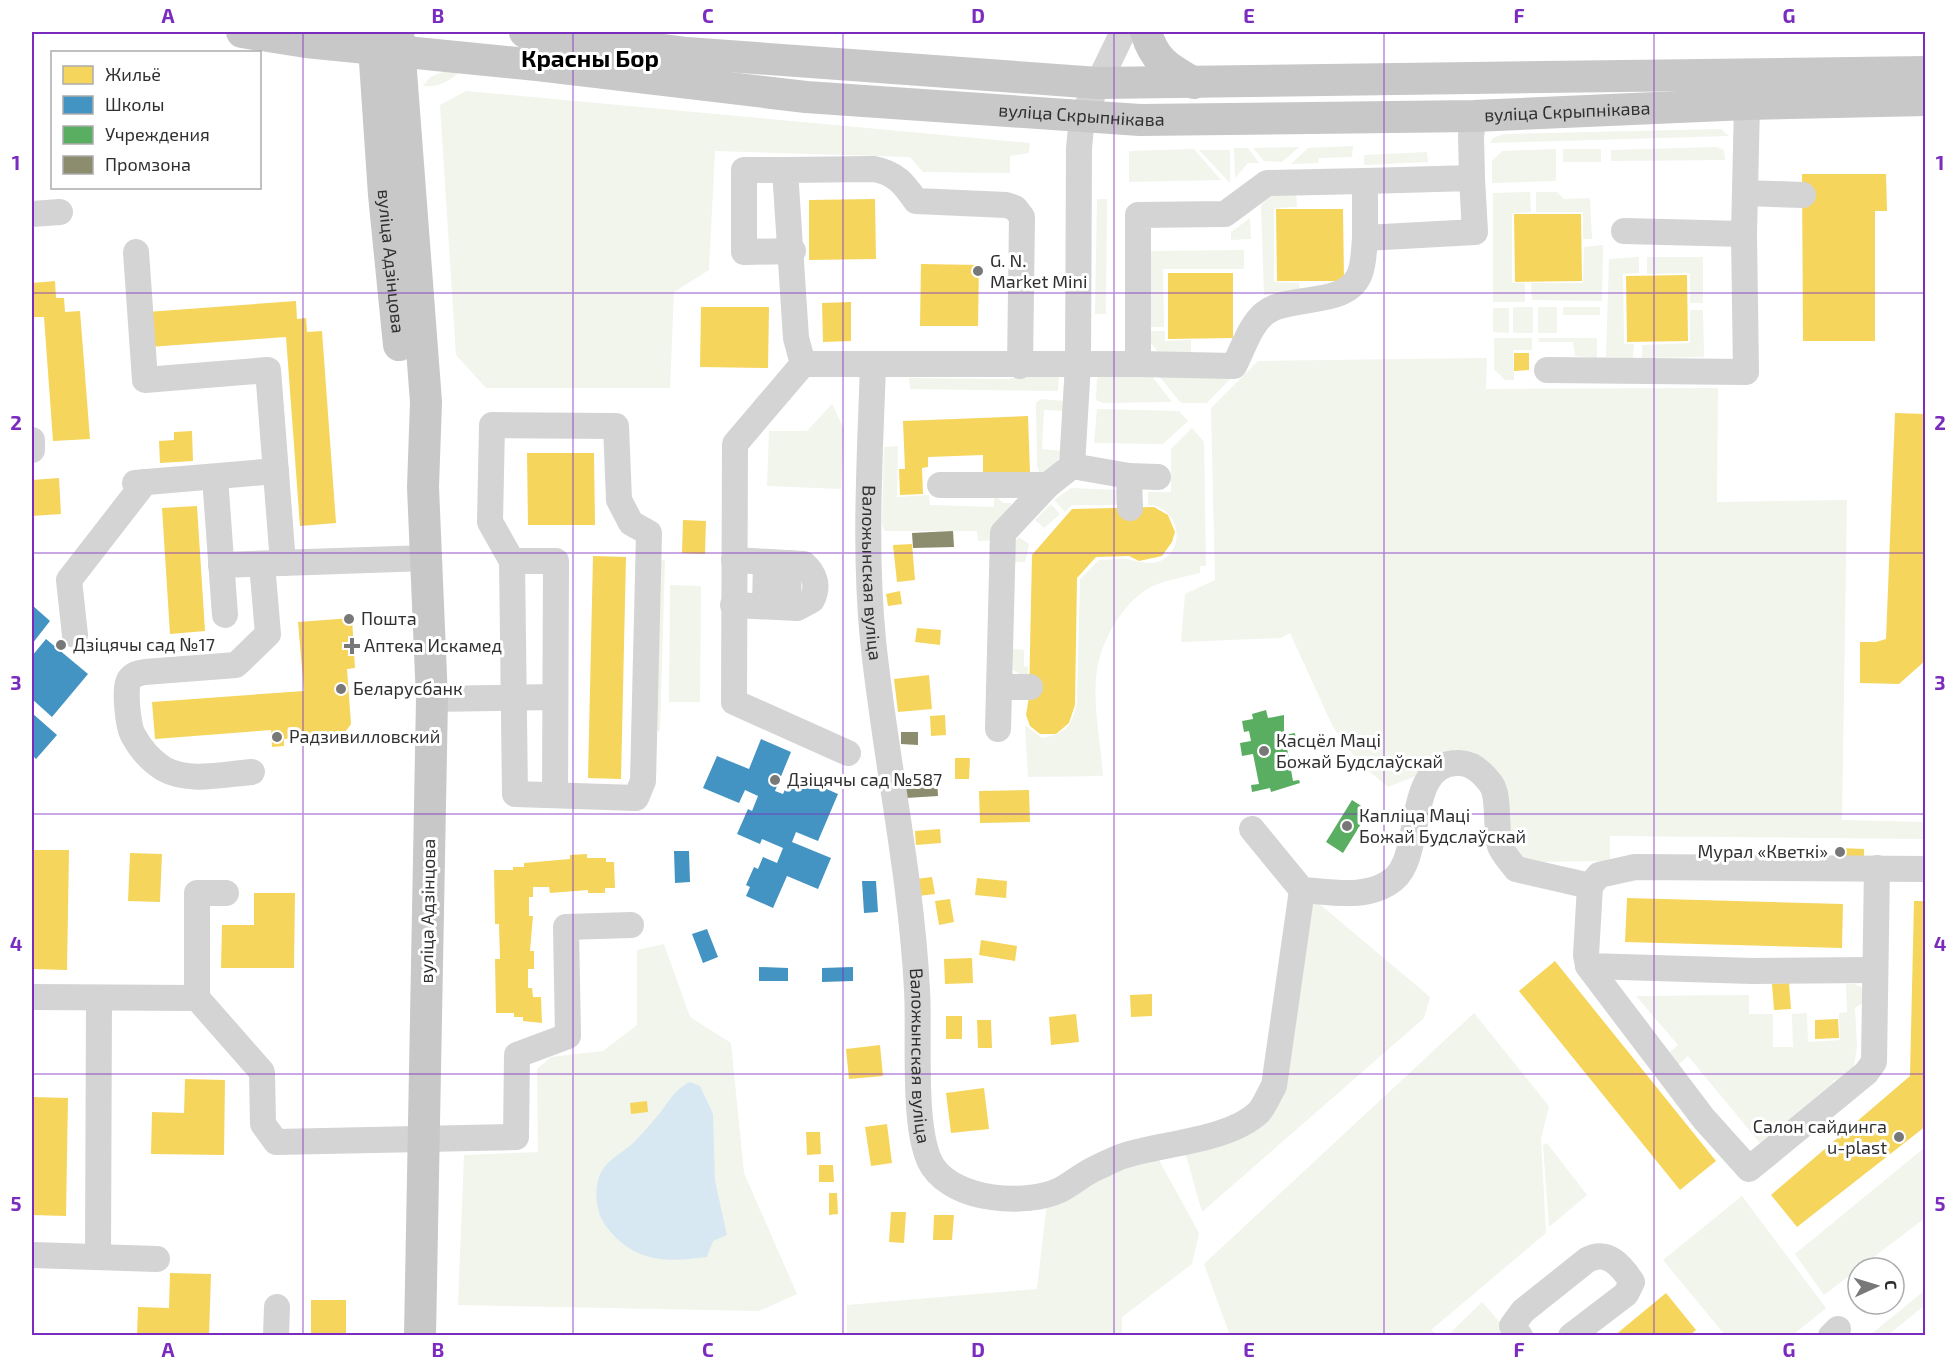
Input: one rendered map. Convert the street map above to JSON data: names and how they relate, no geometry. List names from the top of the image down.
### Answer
{
  "streets": {
    "main road": ["вуліца Скрыпнікава", "вуліца Адзінцова"],
    "street": ["Валожынская вуліца"]
  },
  "crossings": [
    ["вуліца Скрыпнікава", "вуліца Адзінцова"]
  ],
  "districts": ["Красны Бор"],
  "places": {
    "other": [
      "G. N. Market Mini",
      "Пошта",
      "Дзіцячы сад №17",
      "Беларусбанк",
      "Радзивилловский",
      "Касцёл Маці Божай Будслаўскай",
      "Дзіцячы сад №587",
      "Капліца Маці Божай Будслаўскай",
      "Мурал «Кветкі»",
      "Салон сайдинга u-plast"
    ],
    "health": ["Аптека Искамед"]
  },
  "legend": [
    "Жильё",
    "Школы",
    "Учреждения",
    "Промзона"
  ],
  "north": "right",
  "grid": {
    "columns": [
      "A",
      "B",
      "C",
      "D",
      "E",
      "F",
      "G"
    ],
    "rows": [
      "1",
      "2",
      "3",
      "4",
      "5"
    ]
  }
}
